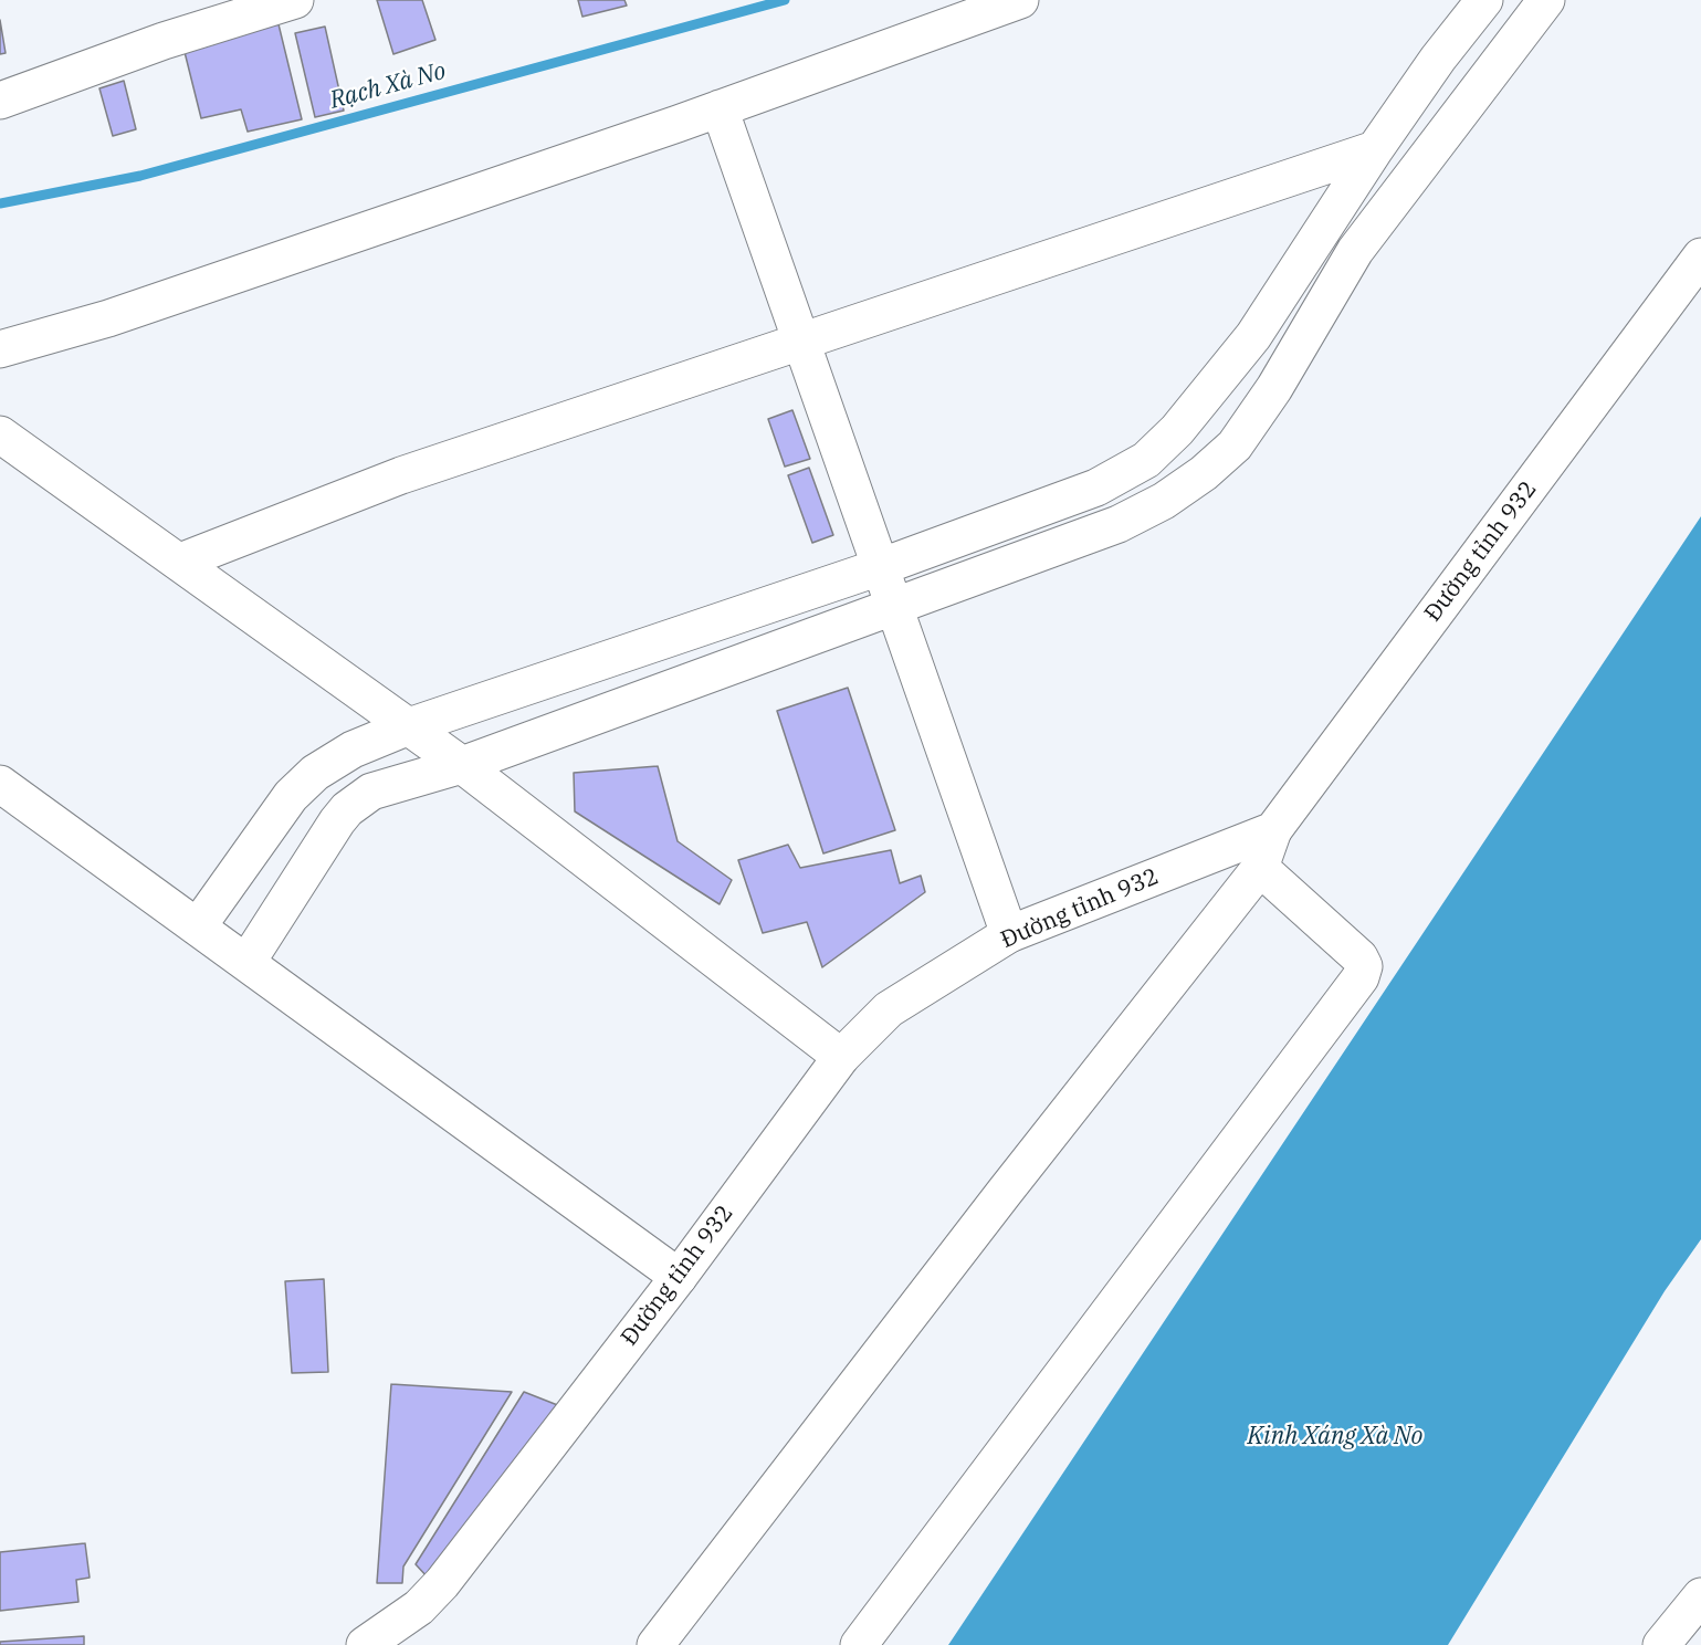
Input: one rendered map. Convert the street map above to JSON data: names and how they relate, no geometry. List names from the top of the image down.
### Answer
{
  "streets": {
    "street": ["Đường tỉnh 932"]
  },
  "water": ["Rạch Xà No", "Kinh Xáng Xà No"]
}
